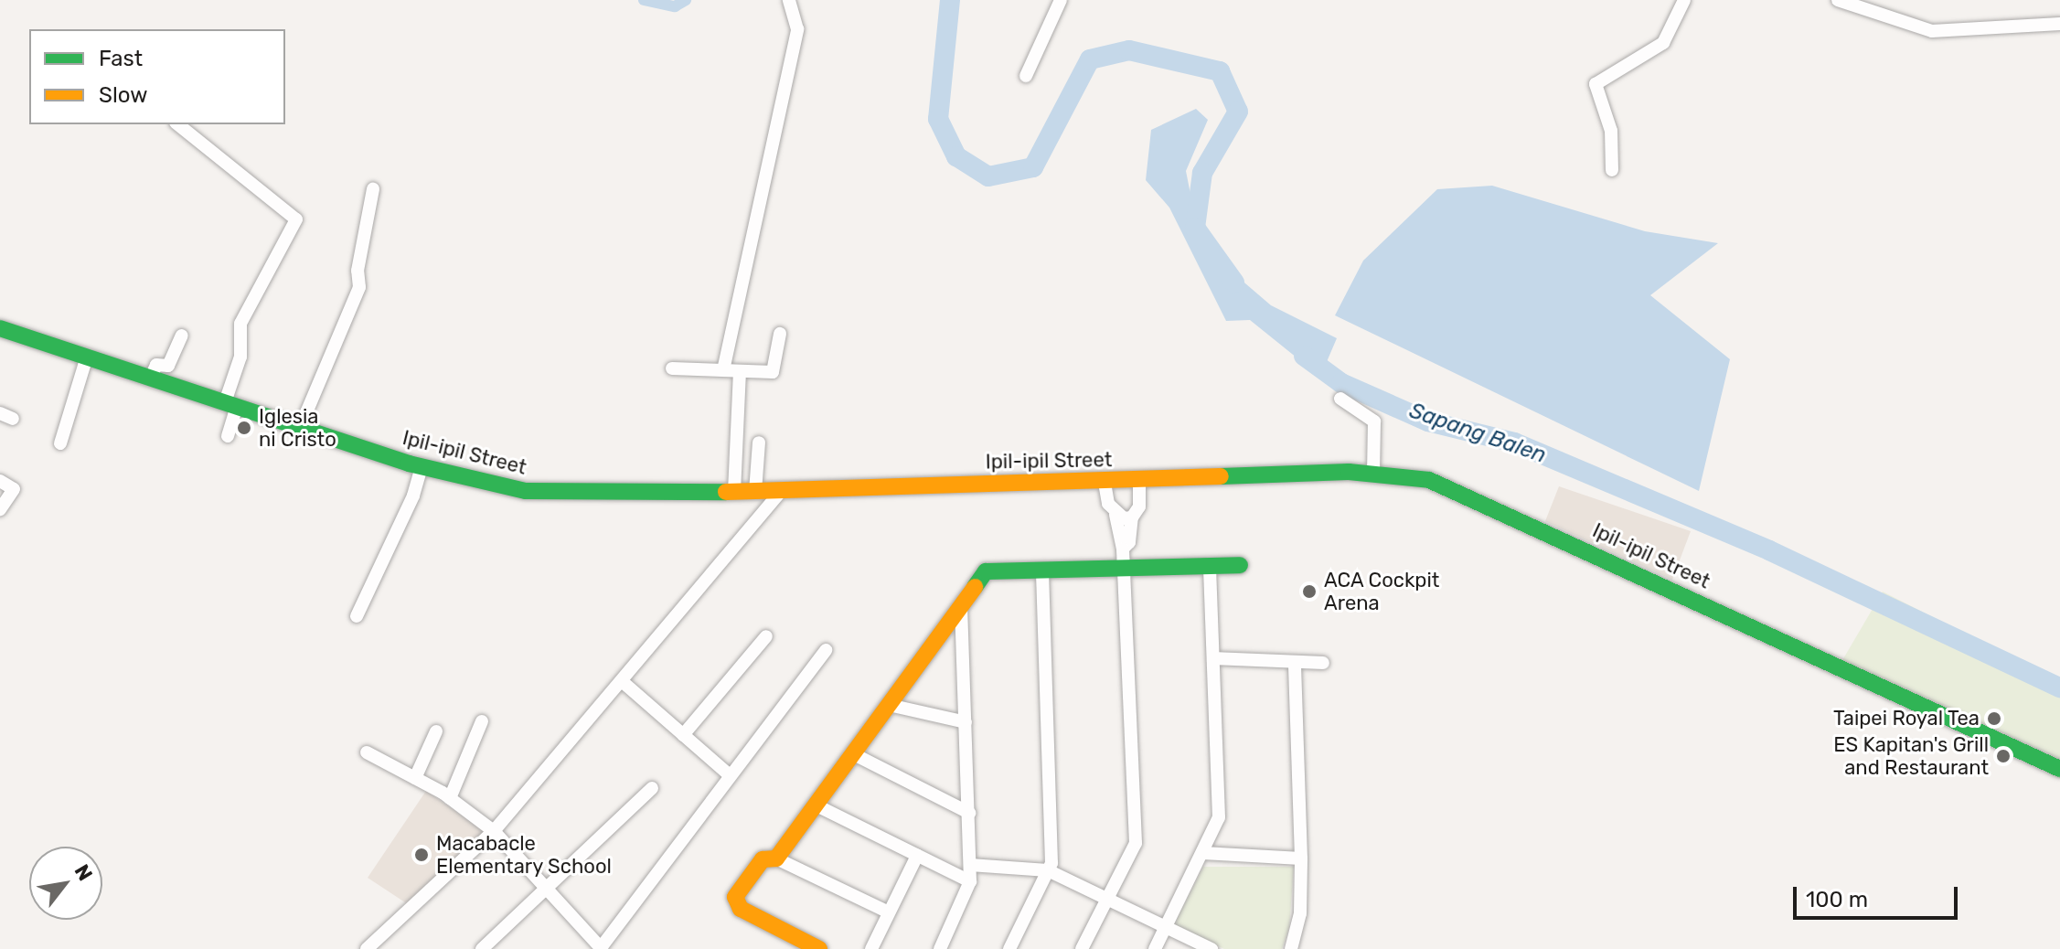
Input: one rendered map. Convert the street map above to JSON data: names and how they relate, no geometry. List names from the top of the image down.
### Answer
{
  "streets": {
    "street": ["Ipil-ipil Street"]
  },
  "water": ["Sapang Balen"],
  "places": [
    "Iglesia ni Cristo",
    "ACA Cockpit Arena",
    "Taipei Royal Tea",
    "ES Kapitan's Grill and Restaurant",
    "Macabacle Elementary School"
  ],
  "legend": ["Fast", "Slow"],
  "scale_bar": "100 m",
  "north": "top right"
}
